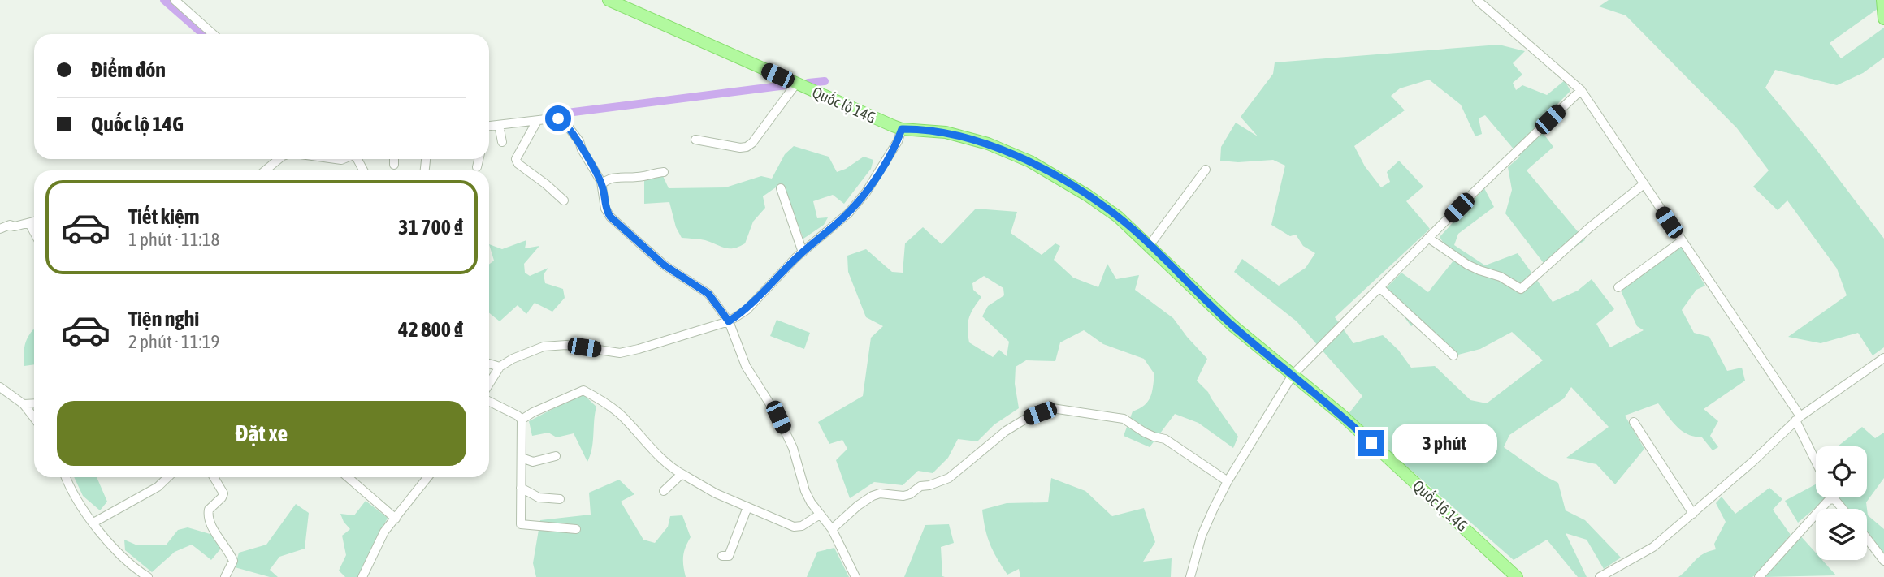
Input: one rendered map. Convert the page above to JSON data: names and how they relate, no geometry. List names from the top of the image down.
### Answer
{
  "streets": {
    "main road": ["Quốc lộ 14G"]
  },
  "page": {
    "banner": ["Điểm đón", "Quốc lộ 14G"],
    "list": [
      {
        "name": "Tiết kiệm",
        "note": "1 phút · 11:18",
        "value": "31 700 ₫"
      },
      {
        "name": "Tiện nghi",
        "note": "2 phút · 11:19",
        "value": "42 800 ₫"
      }
    ],
    "buttons": "Đặt xe",
    "bubble": "3 phút"
  }
}
